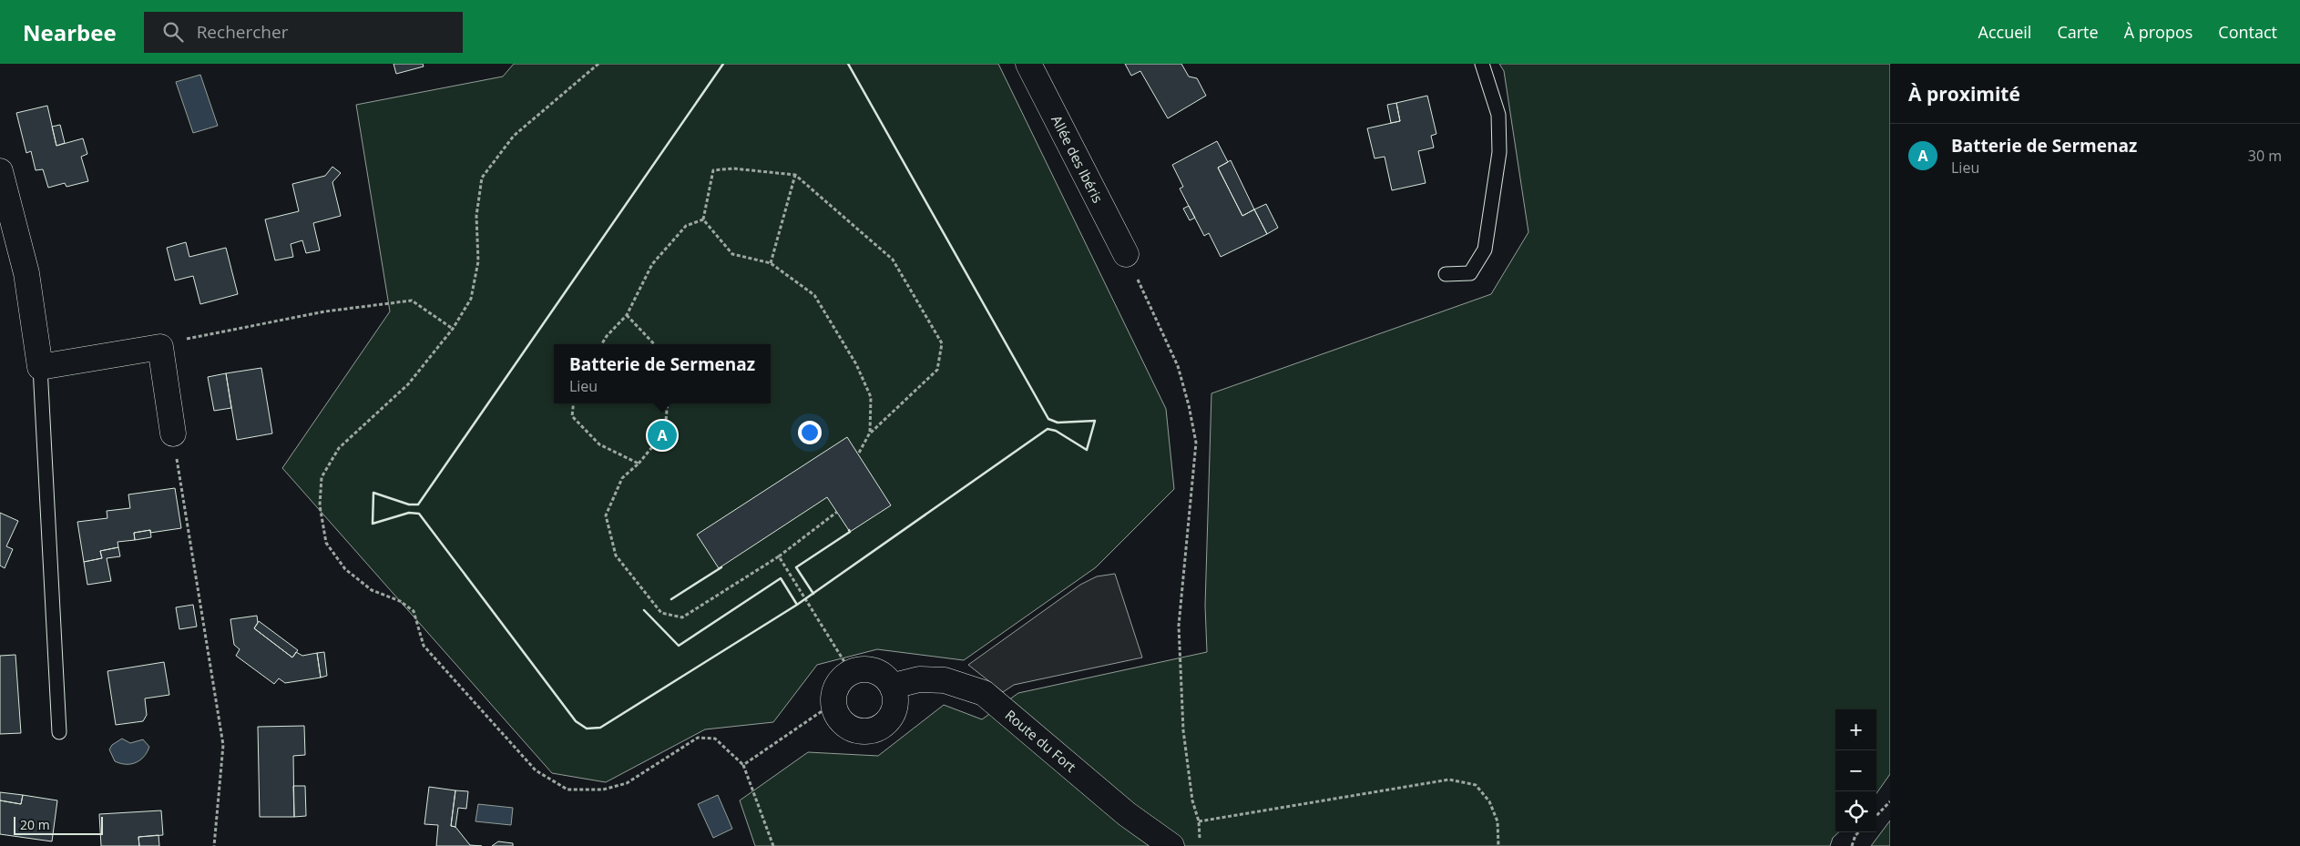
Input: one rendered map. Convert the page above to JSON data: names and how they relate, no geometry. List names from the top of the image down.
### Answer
{
  "streets": {
    "street": ["Allée des Ibéris", "Route du Fort"]
  },
  "scale_bar": "20 m",
  "page": {
    "header": "Nearbee",
    "search": "Rechercher",
    "nav": [
      "Accueil",
      "Carte",
      "À propos",
      "Contact"
    ],
    "heading": "À proximité",
    "list": [
      {
        "mark": "A",
        "name": "Batterie de Sermenaz",
        "note": "Lieu",
        "value": "30 m"
      }
    ],
    "popup": ["Batterie de Sermenaz", "Lieu"],
    "pins": "A",
    "map_buttons": ["+", "−"],
    "scale": "20 m"
  }
}
